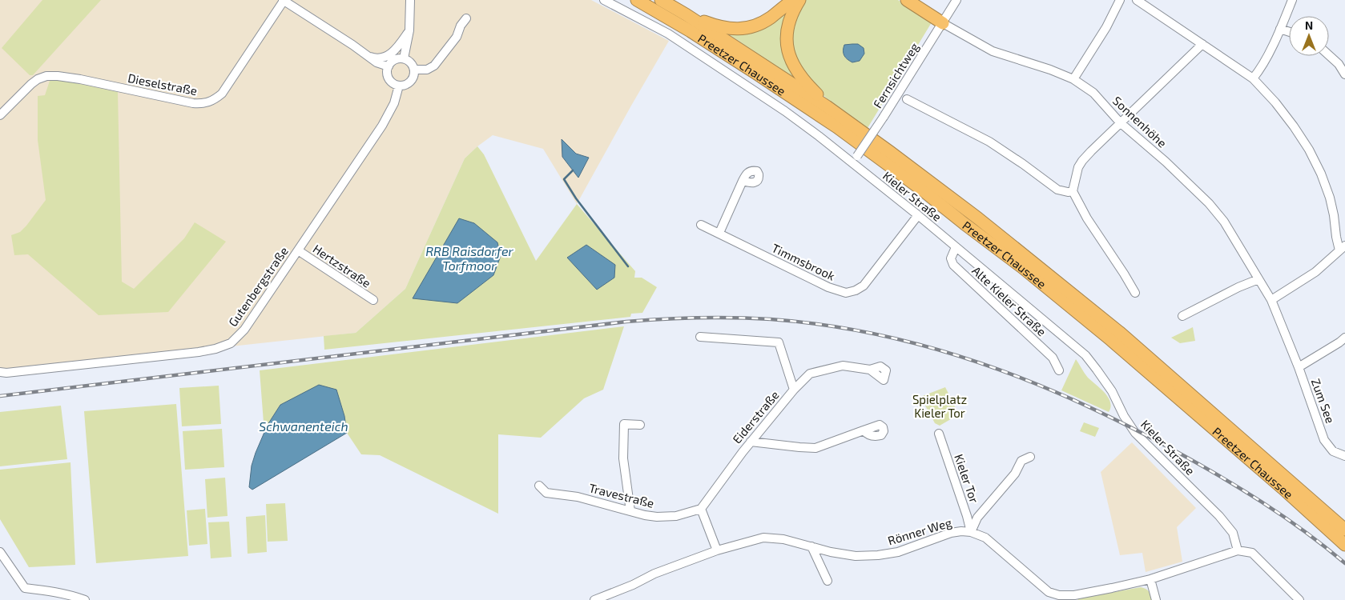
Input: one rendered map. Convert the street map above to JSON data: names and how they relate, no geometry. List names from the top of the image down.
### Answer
{
  "streets": {
    "highway": ["Preetzer Chaussee"],
    "street": [
      "Fernsichtweg",
      "Dieselstraße",
      "Sonnenhöhe",
      "Kieler Straße",
      "Timmsbrook",
      "Hertzstraße",
      "Gutenbergstraße",
      "Alte Kieler Straße",
      "Zum See",
      "Eiderstraße",
      "Kieler Tor",
      "Travestraße",
      "Rönner Weg"
    ]
  },
  "crossings": [
    ["Fernsichtweg", "Sonnenhöhe"],
    ["Fernsichtweg", "Kieler Straße"],
    ["Sonnenhöhe", "Zum See"],
    ["Kieler Straße", "Timmsbrook"],
    ["Kieler Straße", "Alte Kieler Straße"],
    ["Kieler Straße", "Rönner Weg"],
    ["Hertzstraße", "Gutenbergstraße"],
    ["Eiderstraße", "Travestraße"],
    ["Kieler Tor", "Rönner Weg"]
  ],
  "water": ["RRB Raisdorfer Torfmoor", "Schwanenteich"],
  "parks": ["Spielplatz Kieler Tor"],
  "north": "top"
}
